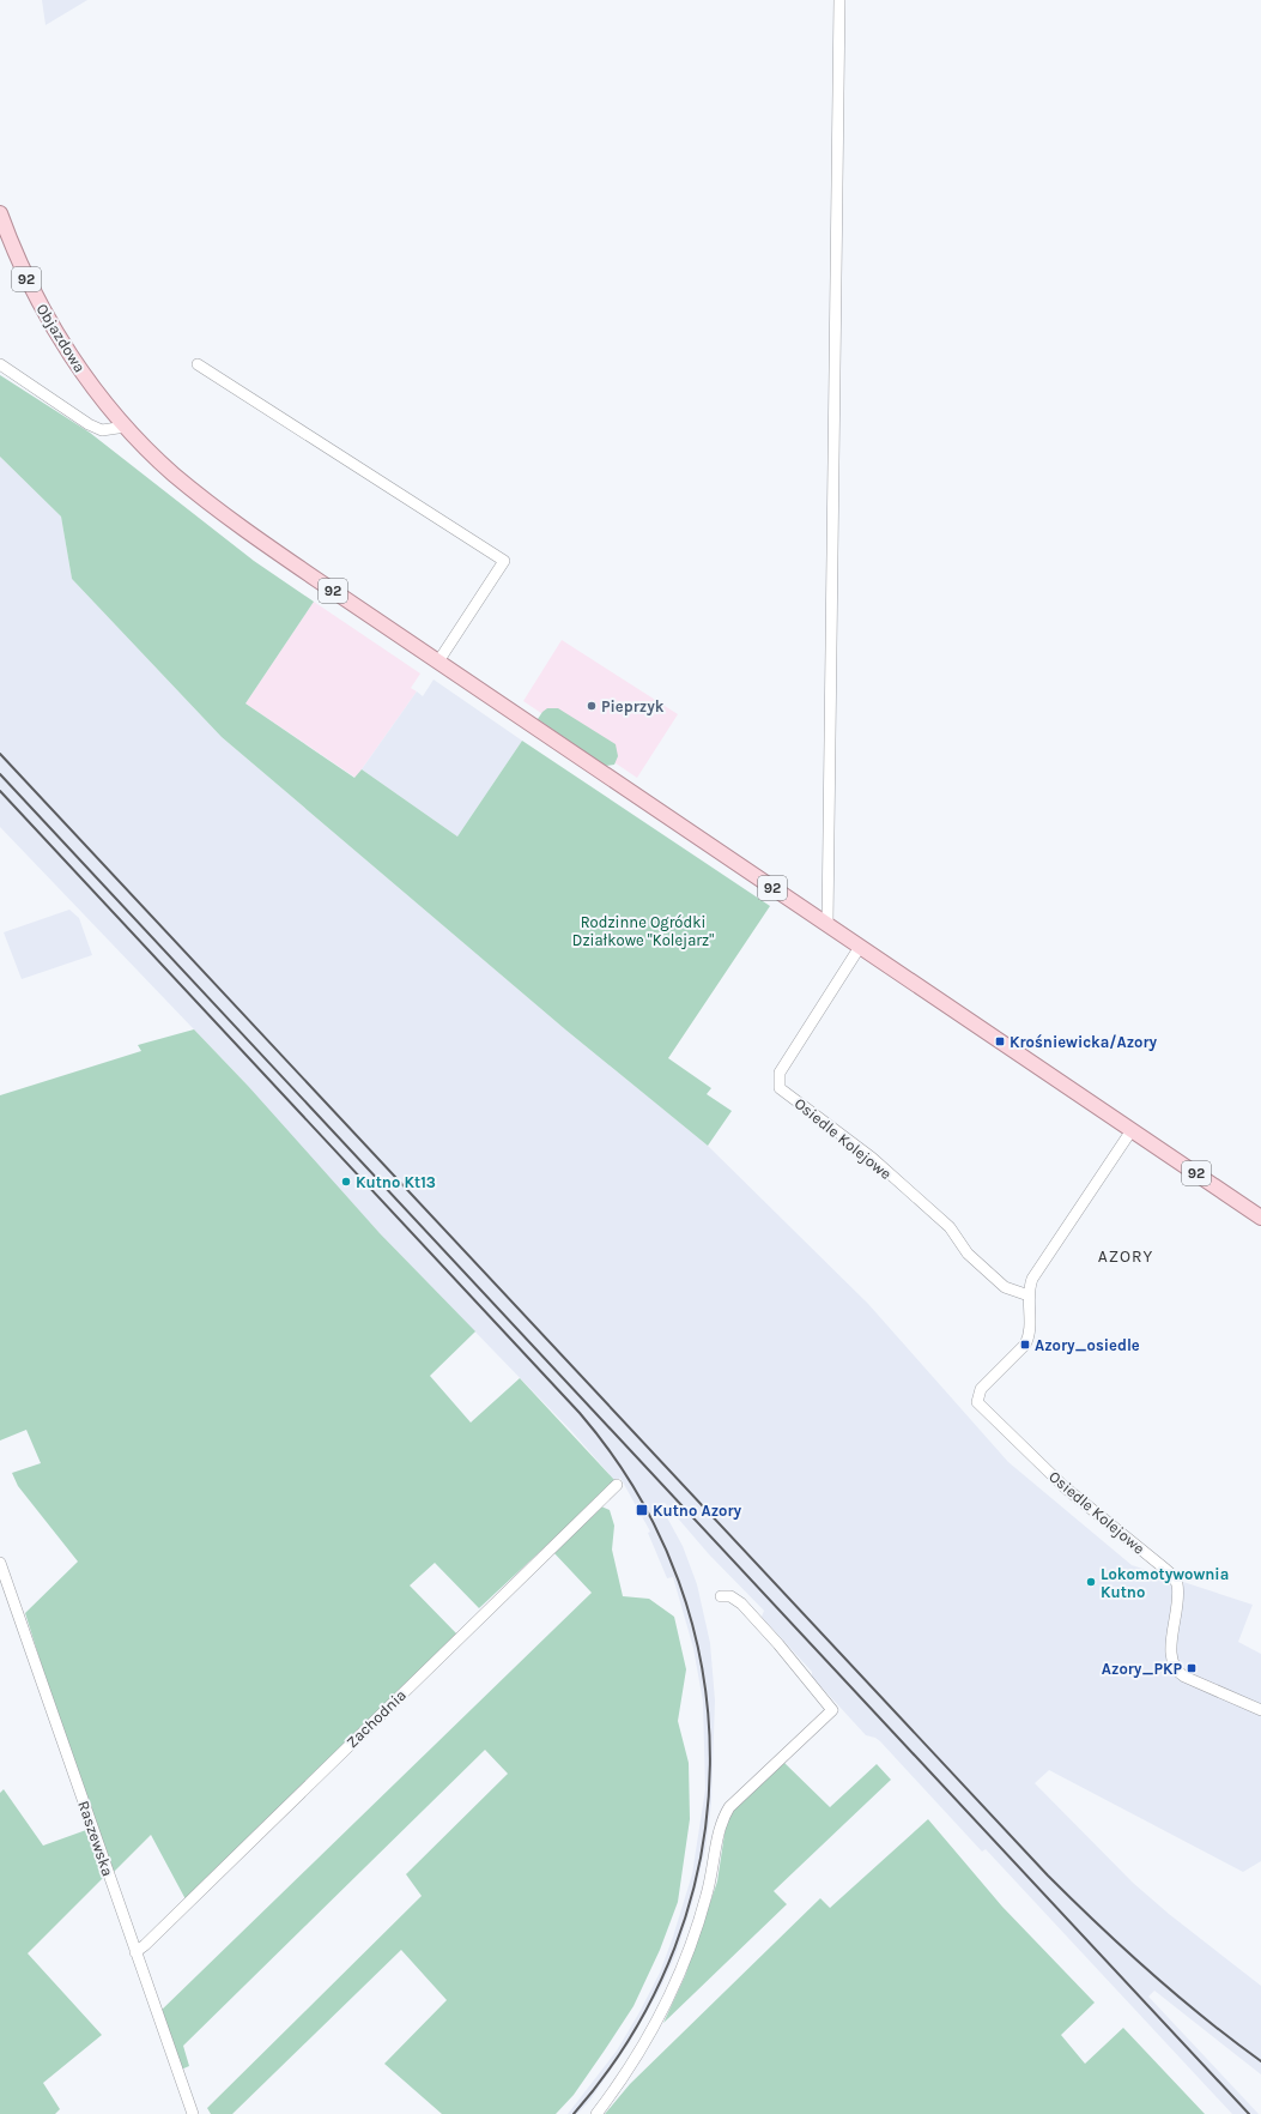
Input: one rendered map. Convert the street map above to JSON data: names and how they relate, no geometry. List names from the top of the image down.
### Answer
{
  "streets": {
    "main road": ["92", "Objazdowa"],
    "street": ["Osiedle Kolejowe", "Zachodnia", "Raszewska"]
  },
  "crossings": [
    ["92", "Objazdowa"],
    ["92", "Osiedle Kolejowe"],
    ["Zachodnia", "Raszewska"]
  ],
  "districts": ["AZORY"],
  "parks": ["Rodzinne Ogródki Działkowe \"Kolejarz\""],
  "places": {
    "other": ["Pieprzyk", "Kutno Kt13", "Lokomotywownia Kutno"],
    "transit": [
      "Krośniewicka/Azory",
      "Azory_osiedle",
      "Kutno Azory",
      "Azory_PKP"
    ]
  }
}
